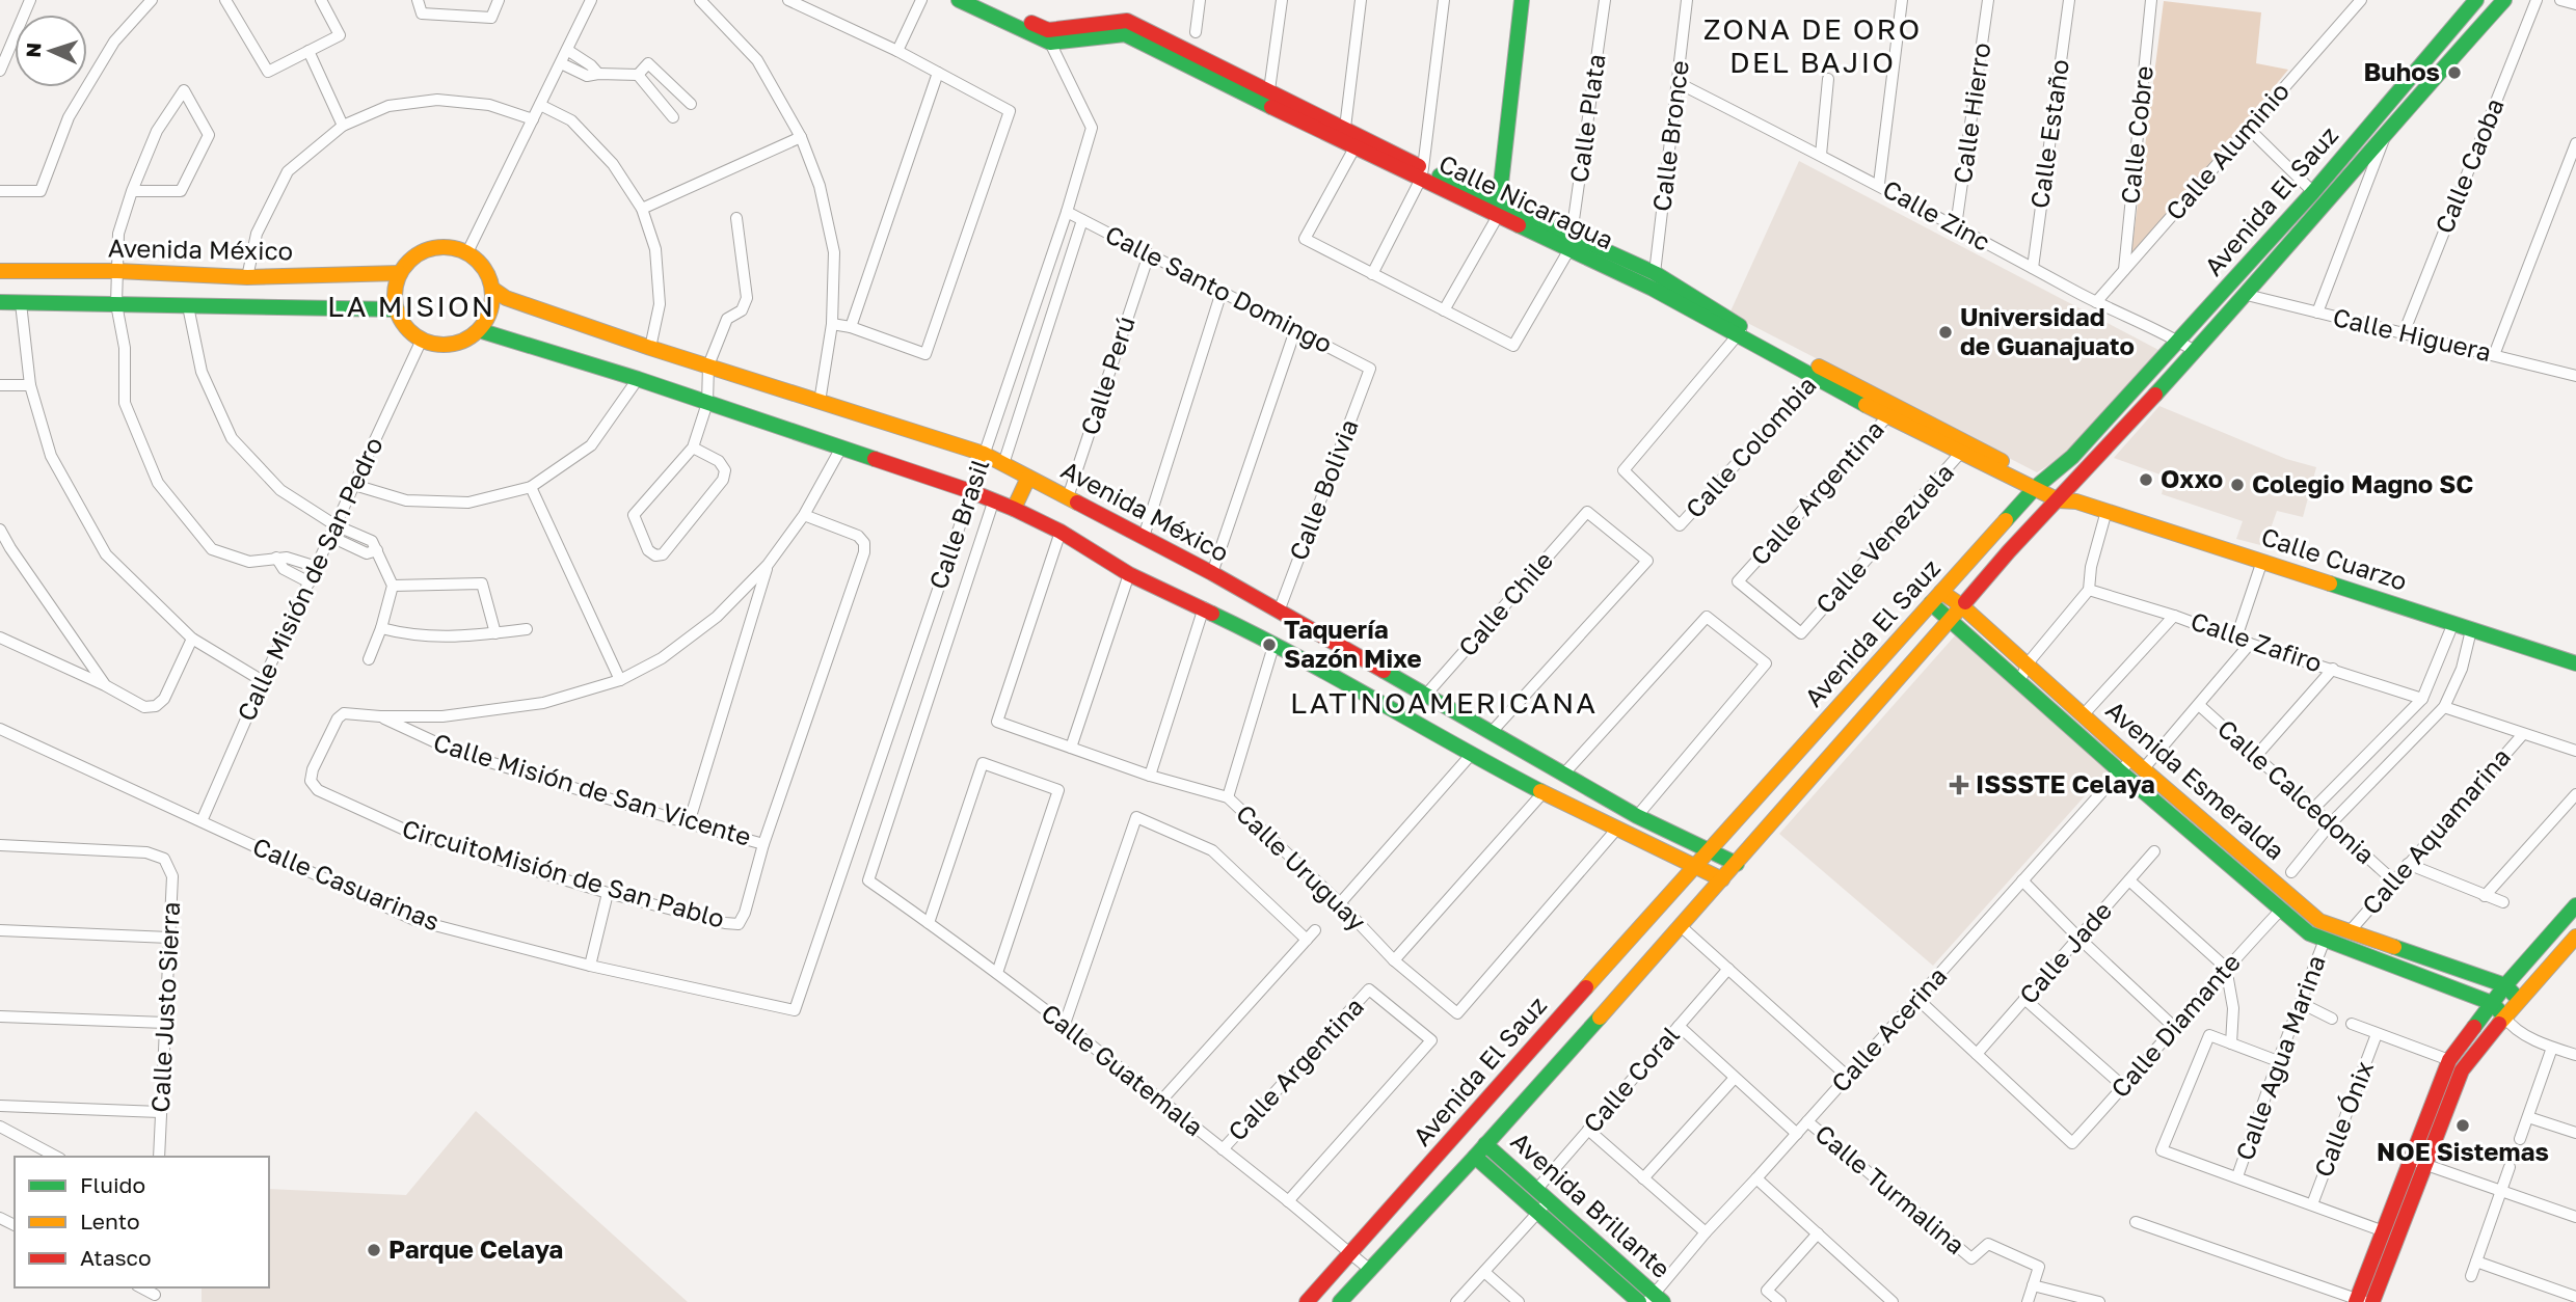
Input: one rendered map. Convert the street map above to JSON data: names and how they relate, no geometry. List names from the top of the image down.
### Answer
{
  "streets": {
    "main road": [
      "Avenida El Sauz",
      "Calle Nicaragua",
      "Avenida México",
      "Calle Cuarzo",
      "Avenida Esmeralda",
      "Avenida Brillante"
    ],
    "street": [
      "Calle Hierro",
      "Calle Plata",
      "Calle Estaño",
      "Calle Cobre",
      "Calle Bronce",
      "Calle Aluminio",
      "Calle Caoba",
      "Calle Zinc",
      "Calle Santo Domingo",
      "Calle Higuera",
      "Calle Perú",
      "Calle Colombia",
      "Calle Bolivia",
      "Calle Argentina",
      "Calle Brasil",
      "Calle Venezuela",
      "Calle Misión de San Pedro",
      "Calle Chile",
      "Calle Zafiro",
      "Calle Misión de San Vicente",
      "Calle Calcedonia",
      "Calle Aquamarina",
      "Calle Uruguay",
      "CircuitoMisión de San Pablo",
      "Calle Casuarinas",
      "Calle Jade",
      "Calle Justo Sierra",
      "Calle Diamante",
      "Calle Acerina",
      "Calle Agua Marina",
      "Calle Guatemala",
      "Calle Coral",
      "Calle Ónix",
      "Calle Turmalina"
    ]
  },
  "crossings": [
    ["Calle Hierro", "Calle Zinc"],
    ["Calle Plata", "Calle Nicaragua"],
    ["Calle Estaño", "Calle Zinc"],
    ["Calle Cobre", "Calle Aluminio"],
    ["Calle Bronce", "Calle Nicaragua"],
    ["Calle Bronce", "Calle Zinc"],
    ["Calle Aluminio", "Calle Zinc"],
    ["Calle Caoba", "Calle Higuera"],
    ["Avenida El Sauz", "Calle Nicaragua"],
    ["Avenida El Sauz", "Calle Zinc"],
    ["Avenida El Sauz", "Avenida México"],
    ["Avenida El Sauz", "Calle Higuera"],
    ["Avenida El Sauz", "Calle Cuarzo"],
    ["Avenida El Sauz", "Avenida Esmeralda"],
    ["Avenida El Sauz", "Calle Guatemala"],
    ["Avenida El Sauz", "Avenida Brillante"],
    ["Calle Nicaragua", "Calle Colombia"],
    ["Calle Nicaragua", "Calle Argentina"],
    ["Calle Nicaragua", "Calle Brasil"],
    ["Calle Nicaragua", "Calle Venezuela"],
    ["Calle Nicaragua", "Calle Cuarzo"],
    ["Avenida México", "Calle Perú"],
    ["Avenida México", "Calle Bolivia"],
    ["Avenida México", "Calle Brasil"],
    ["Avenida México", "Calle Misión de San Pedro"],
    ["Avenida México", "Calle Chile"],
    ["Calle Santo Domingo", "Calle Perú"],
    ["Calle Santo Domingo", "Calle Bolivia"],
    ["Calle Santo Domingo", "Calle Brasil"],
    ["Calle Argentina", "Calle Venezuela"],
    ["Calle Argentina", "Calle Guatemala"],
    ["Calle Brasil", "Calle Casuarinas"],
    ["Calle Misión de San Pedro", "Calle Casuarinas"],
    ["Calle Zafiro", "Calle Acerina"],
    ["Avenida Esmeralda", "Calle Aquamarina"],
    ["Avenida Esmeralda", "Calle Diamante"],
    ["Avenida Esmeralda", "Calle Acerina"],
    ["Avenida Esmeralda", "Calle Agua Marina"],
    ["Calle Misión de San Vicente", "CircuitoMisión de San Pablo"],
    ["Calle Calcedonia", "Calle Aquamarina"],
    ["Calle Calcedonia", "Calle Acerina"],
    ["Calle Uruguay", "Calle Guatemala"],
    ["Calle Jade", "Calle Diamante"],
    ["Calle Acerina", "Calle Turmalina"],
    ["Calle Acerina", "Avenida Brillante"],
    ["Calle Coral", "Calle Turmalina"],
    ["Calle Coral", "Avenida Brillante"]
  ],
  "districts": ["ZONA DE ORO DEL BAJIO", "LA MISION", "LATINOAMERICANA"],
  "places": {
    "other": [
      "Buhos",
      "Universidad de Guanajuato",
      "Oxxo",
      "Colegio Magno SC",
      "Taquería Sazón Mixe",
      "NOE Sistemas",
      "Parque Celaya"
    ],
    "health": ["ISSSTE Celaya"]
  },
  "legend": ["Fluido", "Lento", "Atasco"],
  "north": "left"
}
